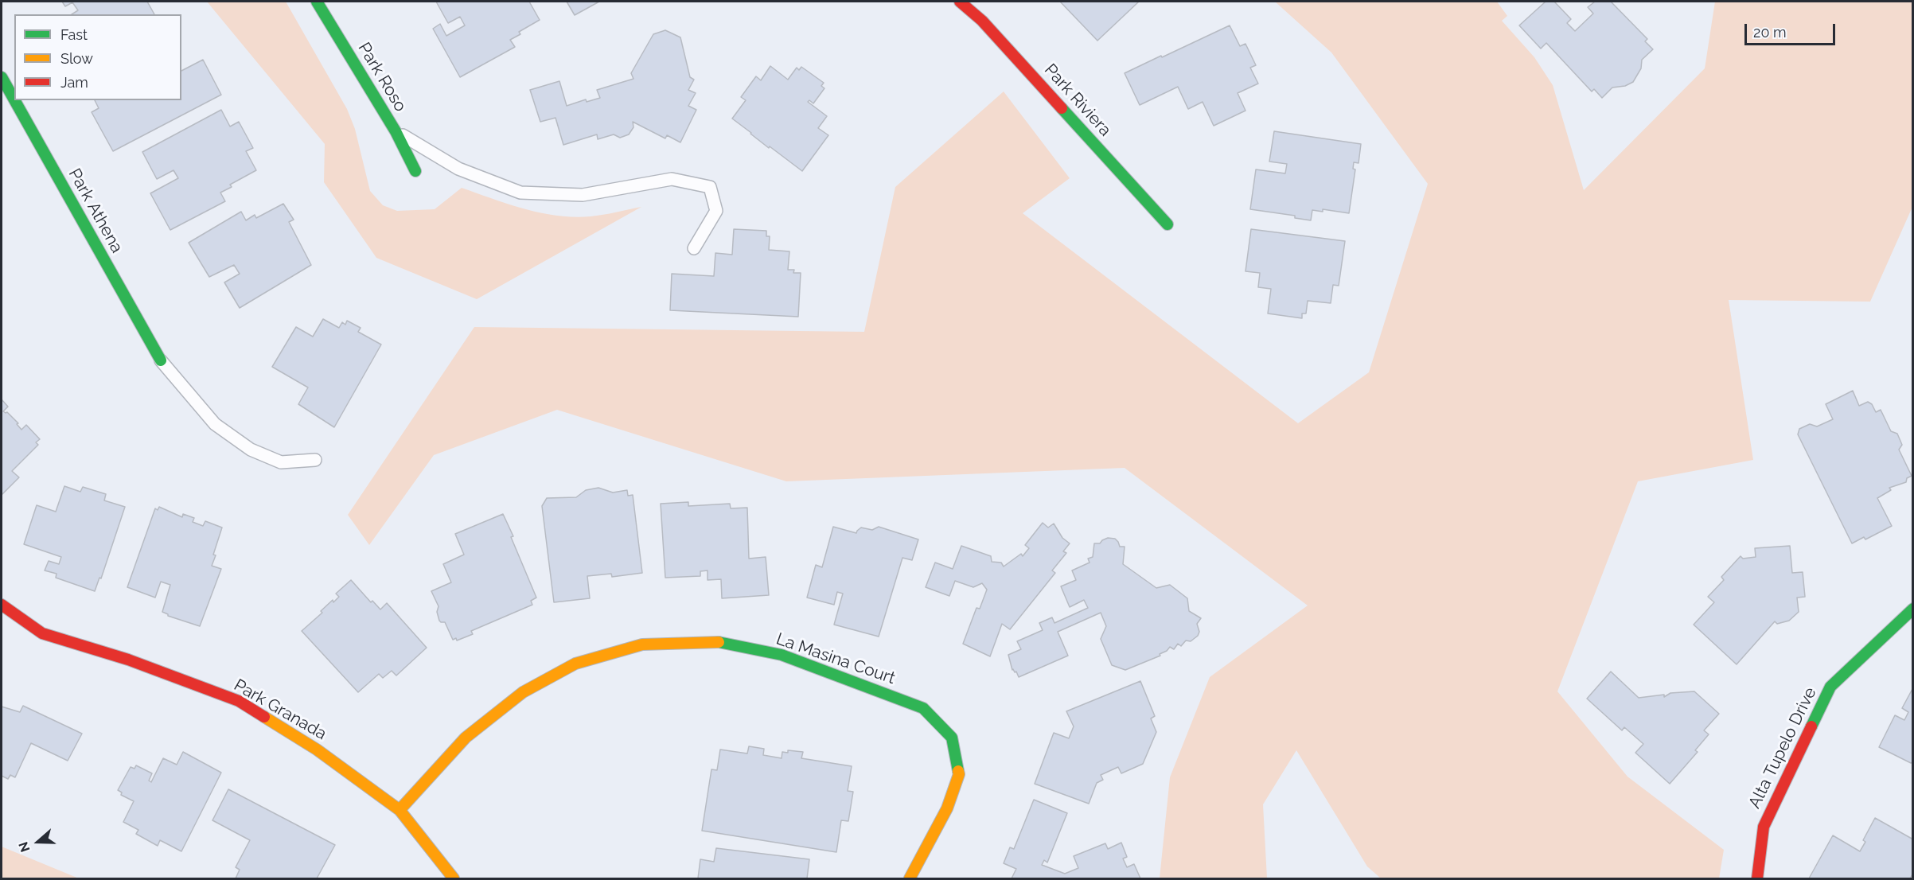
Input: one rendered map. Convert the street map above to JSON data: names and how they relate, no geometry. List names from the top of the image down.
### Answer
{
  "streets": {
    "street": [
      "Park Roso",
      "Park Riviera",
      "Park Athena",
      "La Masina Court",
      "Park Granada",
      "Alta Tupelo Drive"
    ]
  },
  "crossings": [
    ["La Masina Court", "Park Granada"]
  ],
  "legend": ["Fast", "Slow", "Jam"],
  "scale_bar": "20 m",
  "north": "left"
}
